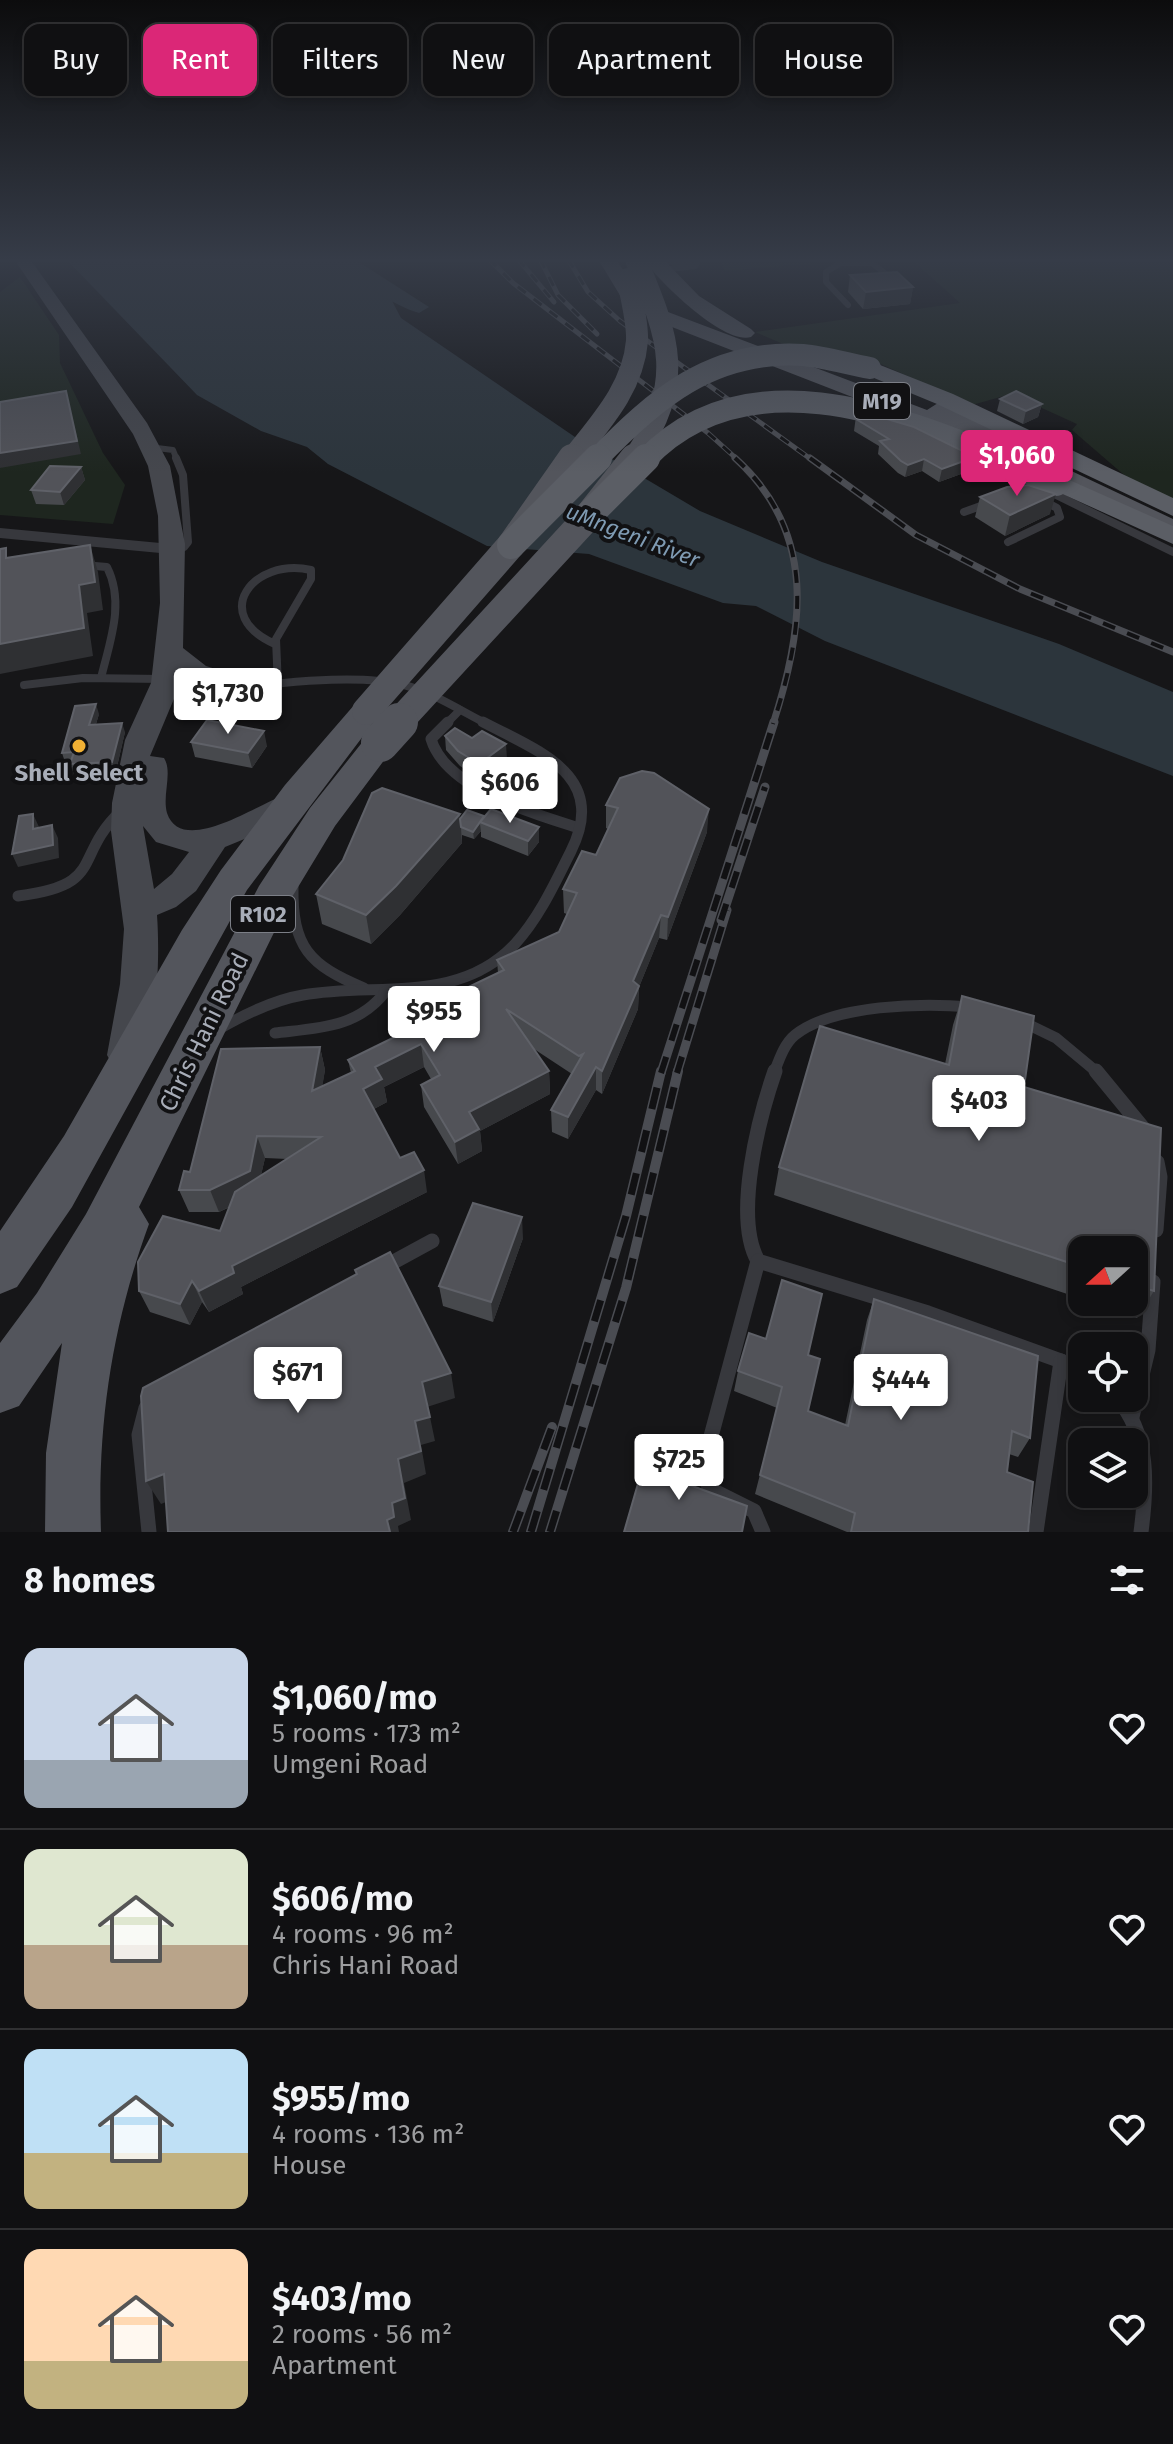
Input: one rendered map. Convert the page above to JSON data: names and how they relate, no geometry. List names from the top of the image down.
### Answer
{
  "streets": {
    "main road": ["M19", "R102", "Chris Hani Road"]
  },
  "water": ["uMngeni River"],
  "places": ["Shell Select"],
  "north": "left",
  "page": {
    "chip": [
      "Buy",
      "Rent",
      "Filters",
      "New",
      "Apartment",
      "House"
    ],
    "price": [
      "$1,060",
      "$1,730",
      "$606",
      "$955",
      "$403",
      "$671",
      "$444",
      "$725"
    ],
    "heading": "8 homes",
    "list": [
      {
        "name": "$1,060/mo",
        "note": "5 rooms · 173 m² · Umgeni Road"
      },
      {
        "name": "$606/mo",
        "note": "4 rooms · 96 m² · Chris Hani Road"
      },
      {
        "name": "$955/mo",
        "note": "4 rooms · 136 m² · House"
      },
      {
        "name": "$403/mo",
        "note": "2 rooms · 56 m² · Apartment"
      }
    ]
  }
}
